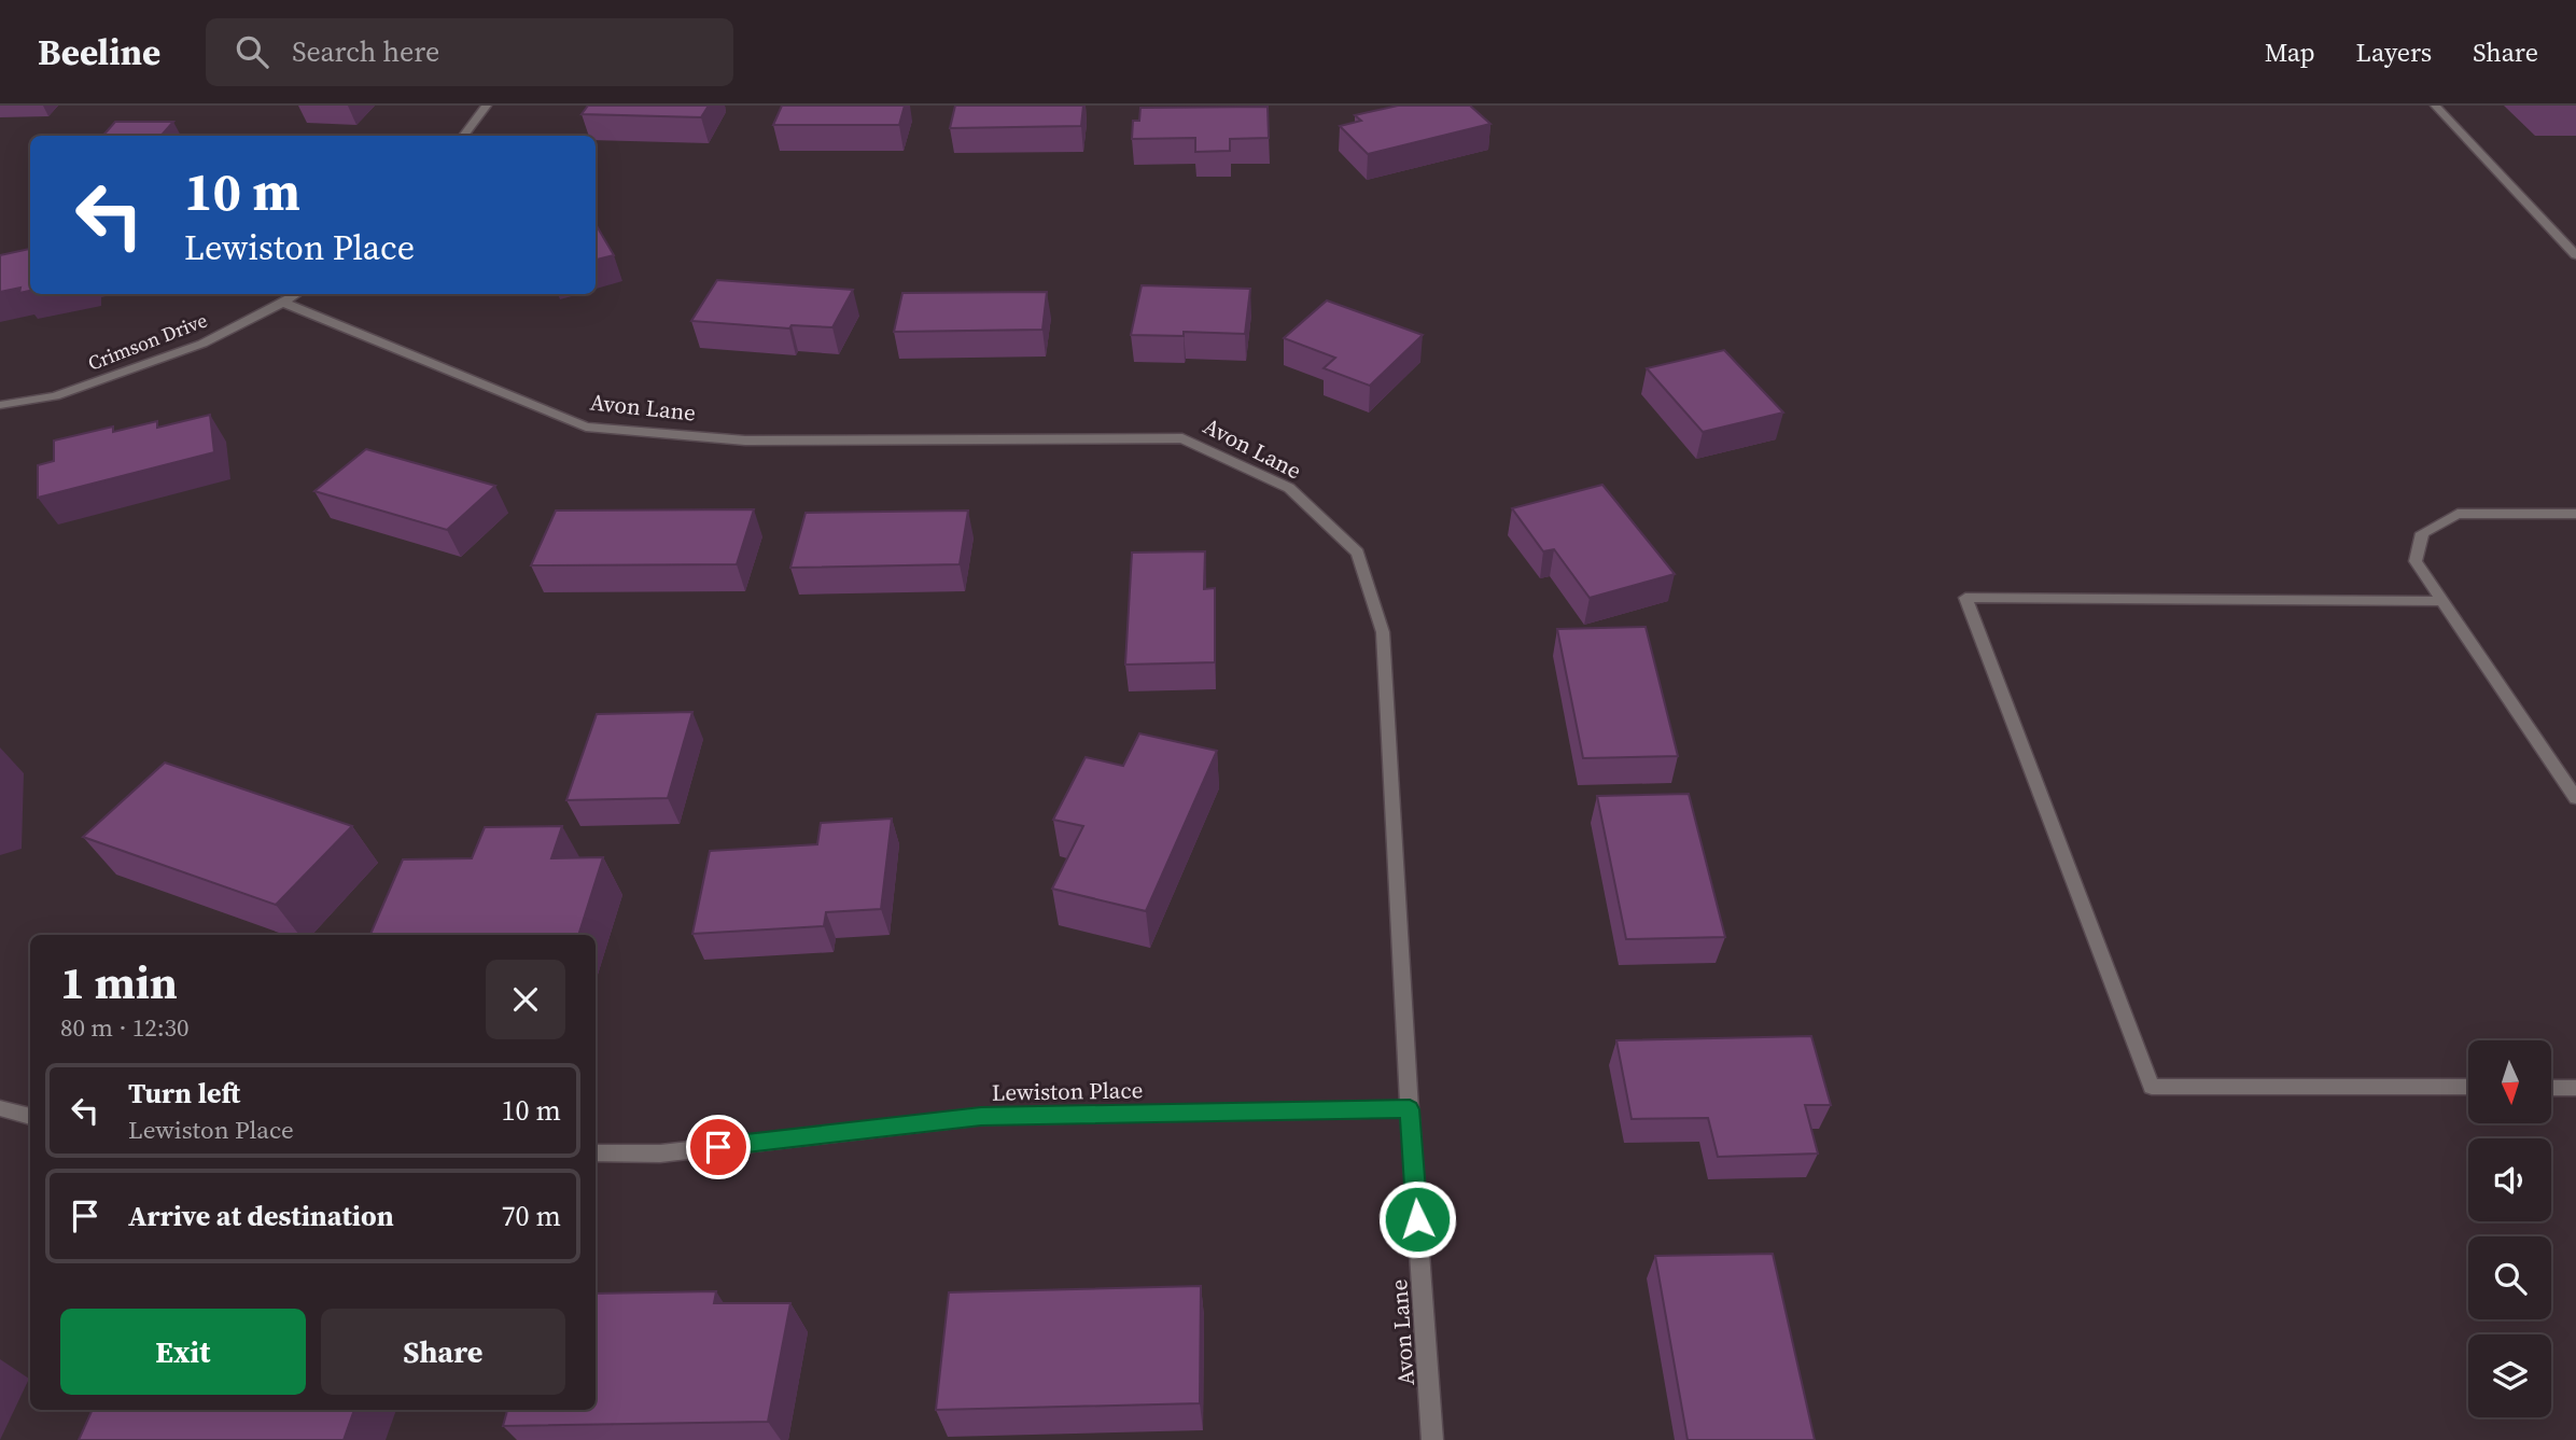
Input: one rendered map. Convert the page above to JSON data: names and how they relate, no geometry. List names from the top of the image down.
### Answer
{
  "streets": {
    "street": ["Crimson Drive", "Avon Lane", "Lewiston Place"]
  },
  "crossings": [
    ["Crimson Drive", "Avon Lane"],
    ["Avon Lane", "Lewiston Place"]
  ],
  "north": "bottom",
  "page": {
    "header": "Beeline",
    "search": "Search here",
    "nav": ["Map", "Layers", "Share"],
    "turn": ["10 m", "Lewiston Place"],
    "heading": ["1 min", "80 m · 12:30"],
    "list": [
      {
        "name": "Turn left",
        "note": "Lewiston Place",
        "value": "10 m"
      },
      {
        "name": "Arrive at destination",
        "value": "70 m"
      }
    ],
    "buttons": ["Exit", "Share"]
  }
}
